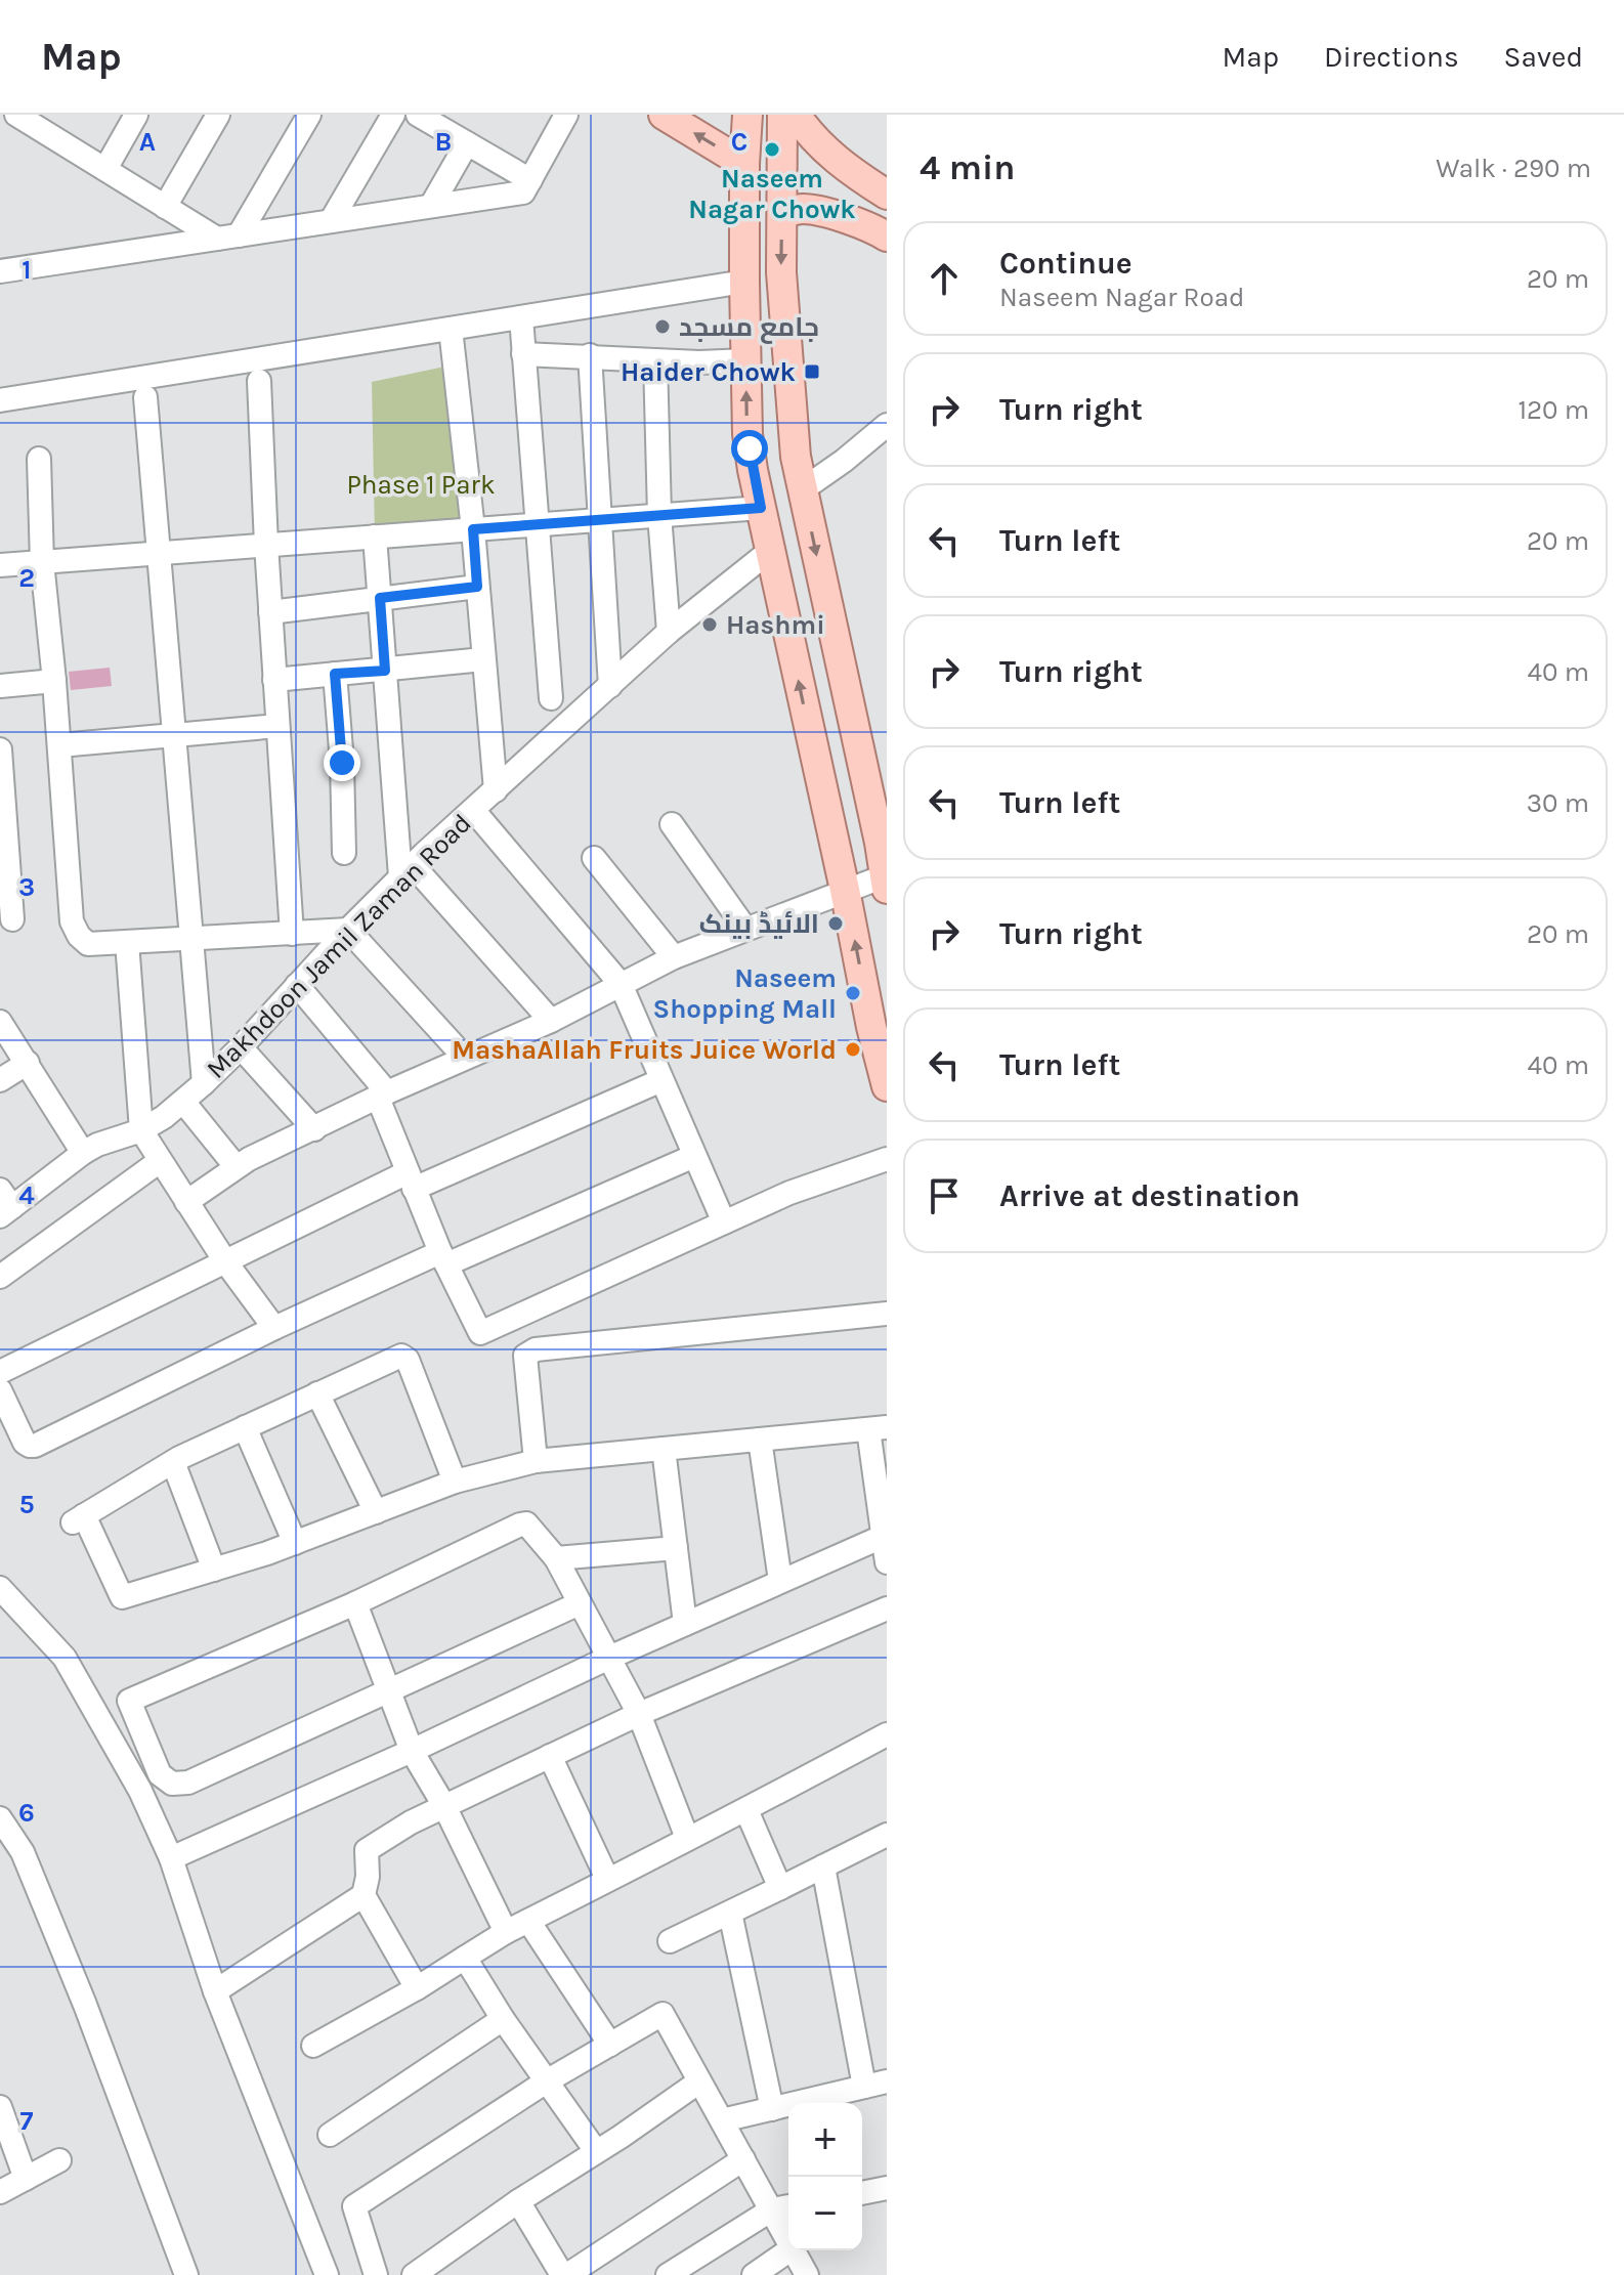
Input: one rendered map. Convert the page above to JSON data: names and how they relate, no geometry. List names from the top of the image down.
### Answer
{
  "streets": {
    "street": ["Makhdoon Jamil Zaman Road"]
  },
  "parks": ["Phase 1 Park"],
  "places": {
    "other": [
      "Naseem Nagar Chowk",
      "جامع مسجد",
      "Hashmi",
      "الائیڈ بینک",
      "Naseem Shopping Mall",
      "MashaAllah Fruits Juice World"
    ],
    "transit": ["Haider Chowk"]
  },
  "page": {
    "header": "Map",
    "nav": ["Map", "Directions", "Saved"],
    "heading": ["4 min", "Walk · 290 m"],
    "list": [
      ["Continue", "Naseem Nagar Road", "20 m"],
      ["Turn right", "120 m"],
      ["Turn left", "20 m"],
      ["Turn right", "40 m"],
      ["Turn left", "30 m"],
      ["Turn right", "20 m"],
      ["Turn left", "40 m"],
      "Arrive at destination"
    ],
    "map_buttons": ["+", "−"]
  },
  "grid": {
    "columns": ["A", "B", "C"],
    "rows": [
      "1",
      "2",
      "3",
      "4",
      "5",
      "6",
      "7"
    ]
  }
}
